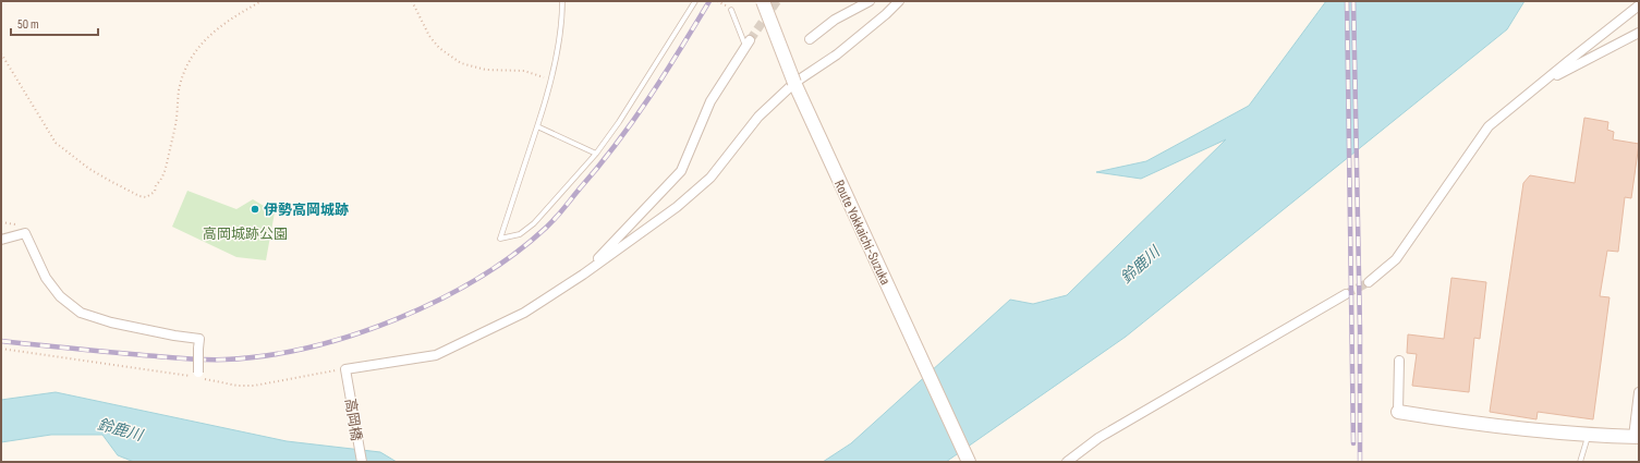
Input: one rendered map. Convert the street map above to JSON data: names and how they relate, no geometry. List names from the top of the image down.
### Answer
{
  "streets": {
    "main road": ["Route Yokkaichi-Suzuka"],
    "street": ["高岡橋"]
  },
  "water": ["鈴鹿川"],
  "parks": ["高岡城跡公園"],
  "places": ["伊勢高岡城跡"],
  "scale_bar": "50 m"
}
